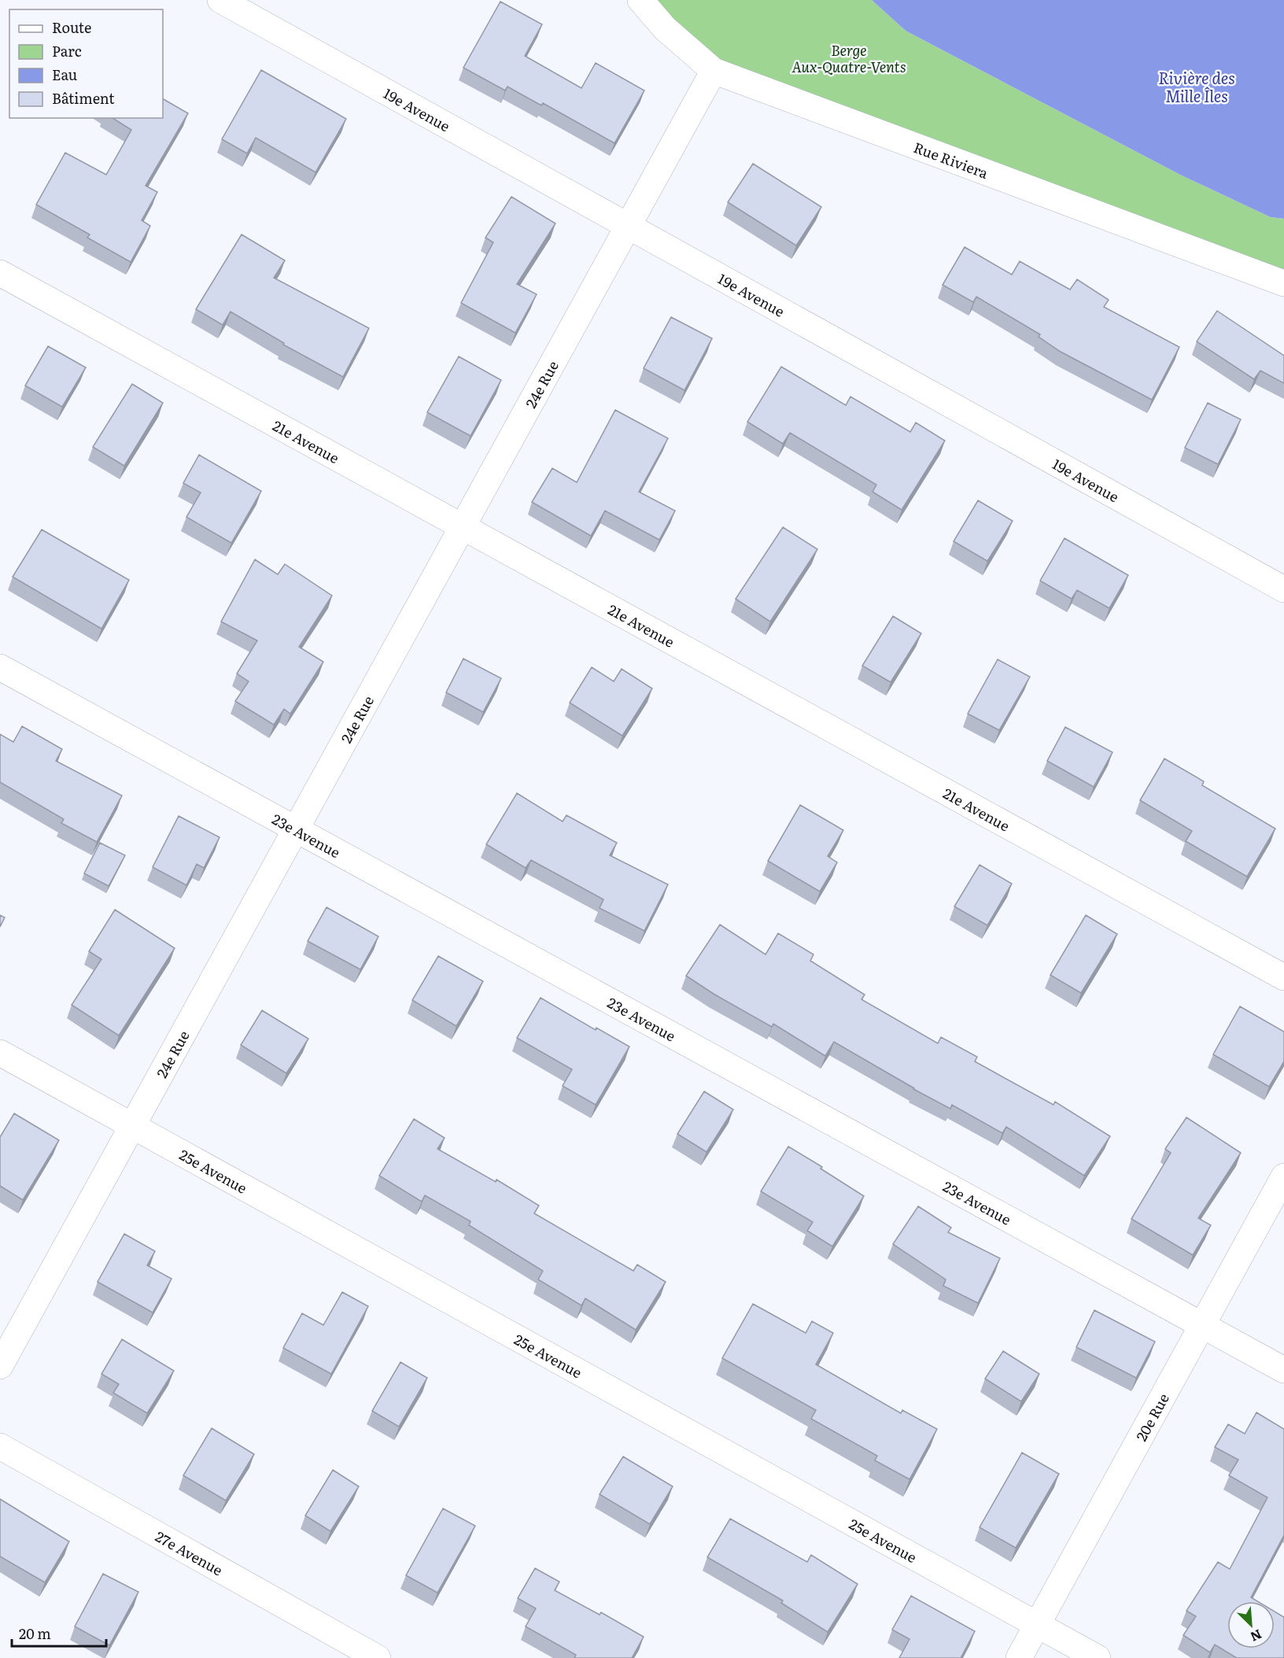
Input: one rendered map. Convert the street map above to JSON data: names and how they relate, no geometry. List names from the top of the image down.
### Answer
{
  "streets": {
    "street": [
      "19e Avenue",
      "Rue Riviera",
      "24e Rue",
      "21e Avenue",
      "23e Avenue",
      "25e Avenue",
      "20e Rue",
      "27e Avenue"
    ]
  },
  "crossings": [
    ["19e Avenue", "24e Rue"],
    ["Rue Riviera", "24e Rue"],
    ["24e Rue", "21e Avenue"],
    ["24e Rue", "23e Avenue"],
    ["24e Rue", "25e Avenue"],
    ["23e Avenue", "20e Rue"],
    ["25e Avenue", "20e Rue"]
  ],
  "water": ["Rivière des Mille Îles"],
  "parks": ["Berge Aux-Quatre-Vents"],
  "legend": [
    "Route",
    "Parc",
    "Eau",
    "Bâtiment"
  ],
  "scale_bar": "20 m",
  "north": "bottom right"
}
